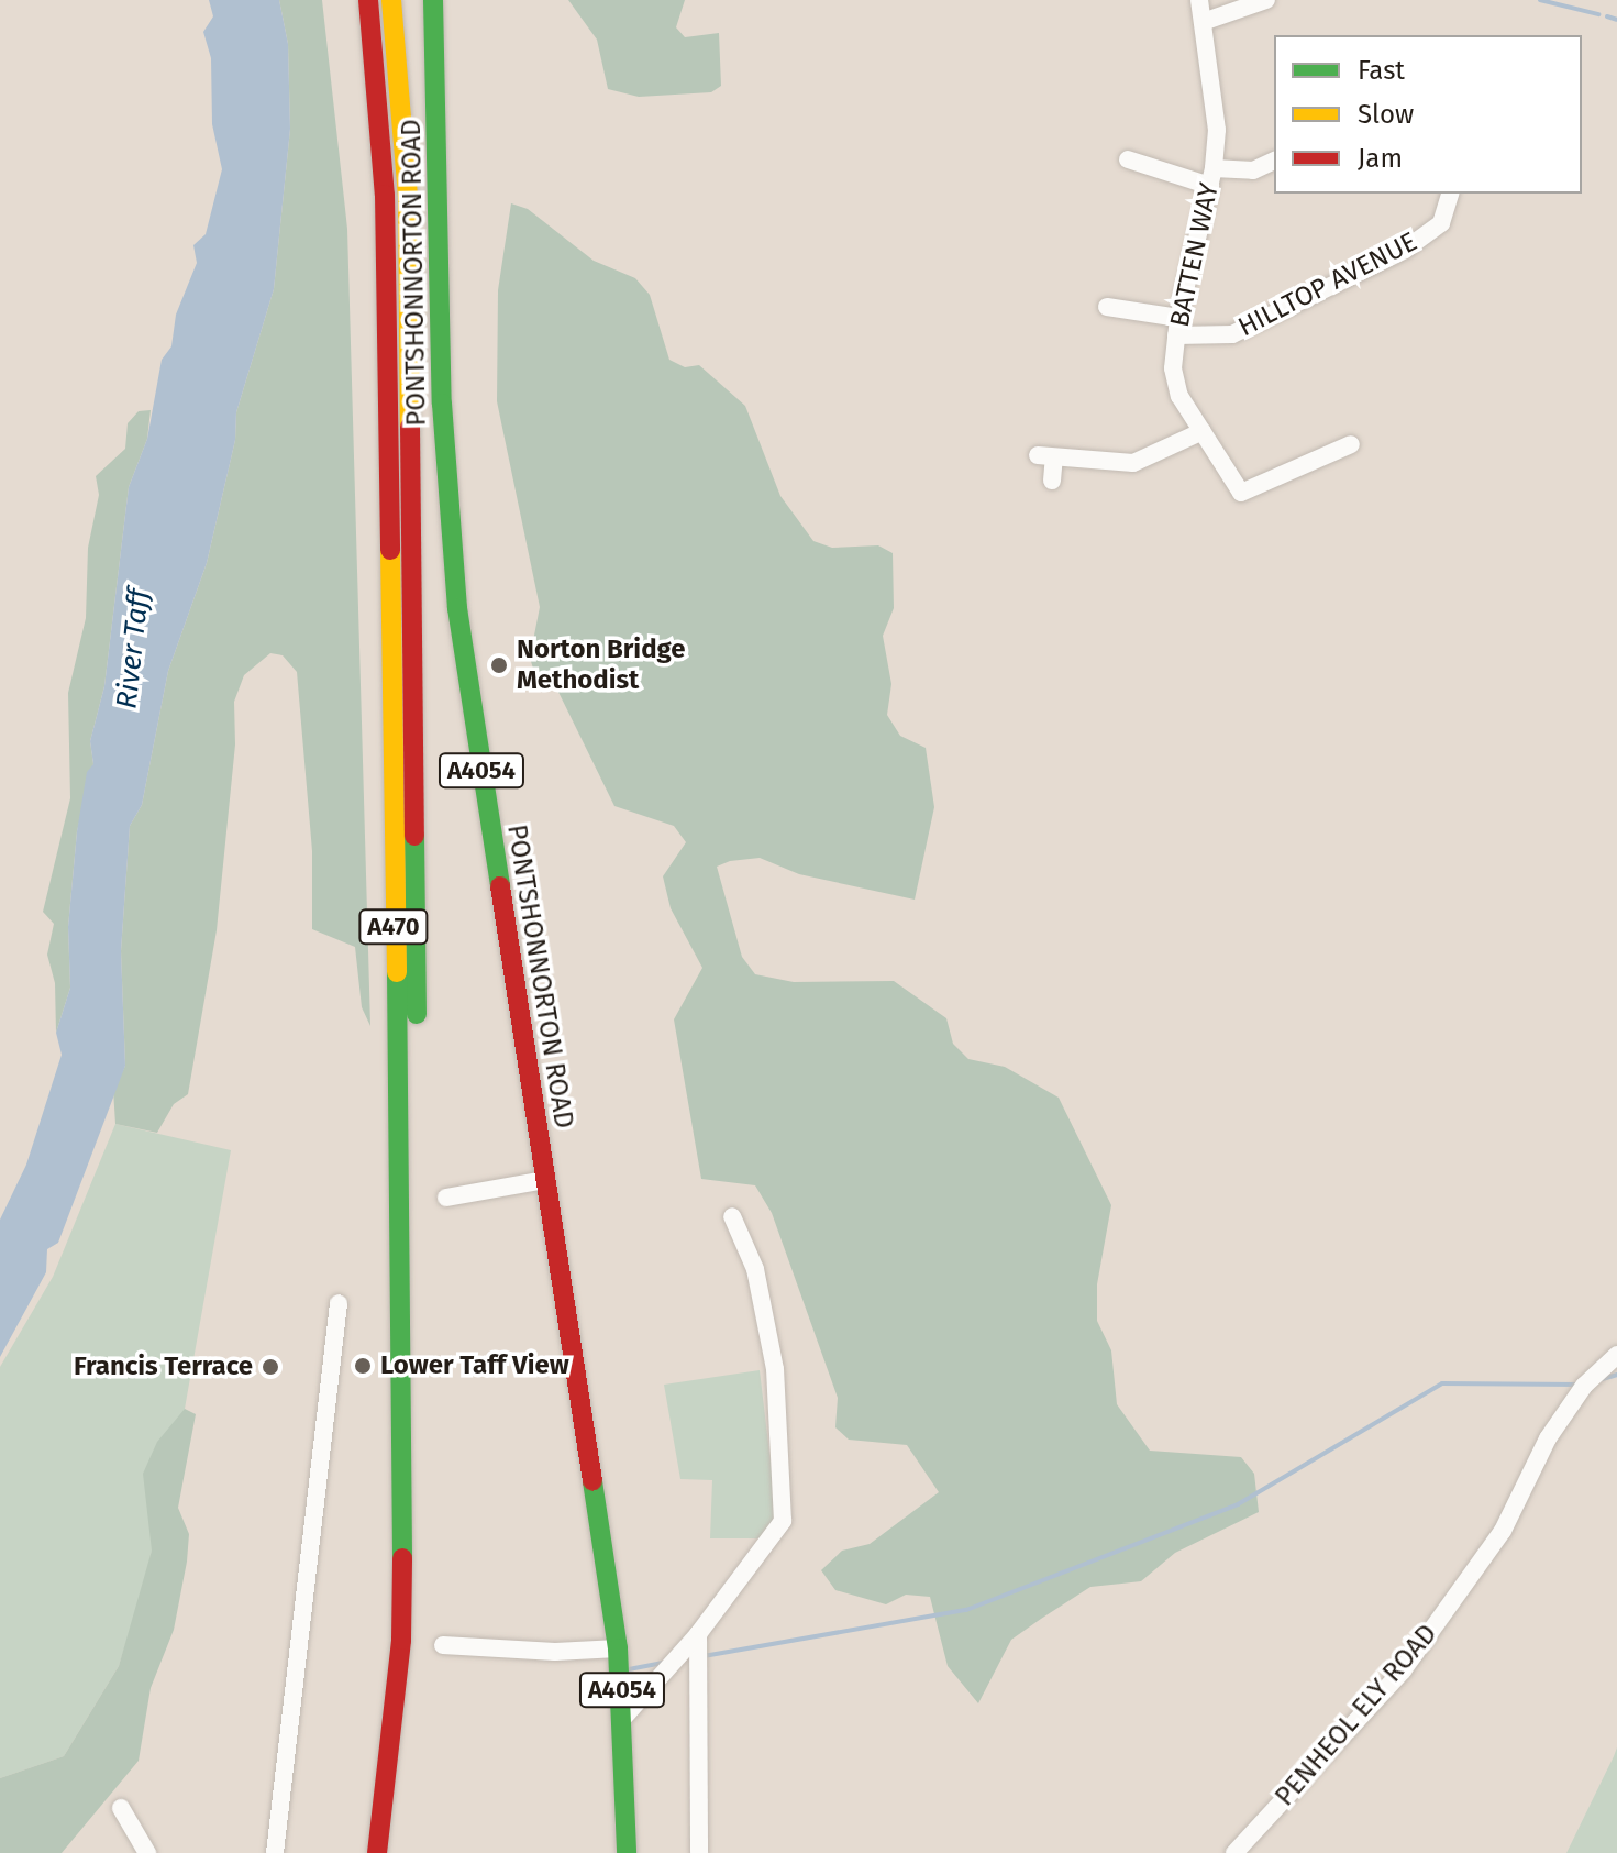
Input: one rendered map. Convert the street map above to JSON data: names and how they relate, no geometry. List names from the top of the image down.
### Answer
{
  "streets": {
    "main road": ["PONTSHONNORTON ROAD", "A4054", "A470"],
    "street": ["BATTEN WAY", "HILLTOP AVENUE", "PENHEOL ELY ROAD"]
  },
  "crossings": [
    ["BATTEN WAY", "HILLTOP AVENUE"],
    ["PONTSHONNORTON ROAD", "A4054"]
  ],
  "water": ["River Taff"],
  "places": ["Norton Bridge Methodist", "Lower Taff View", "Francis Terrace"],
  "legend": ["Fast", "Slow", "Jam"]
}
